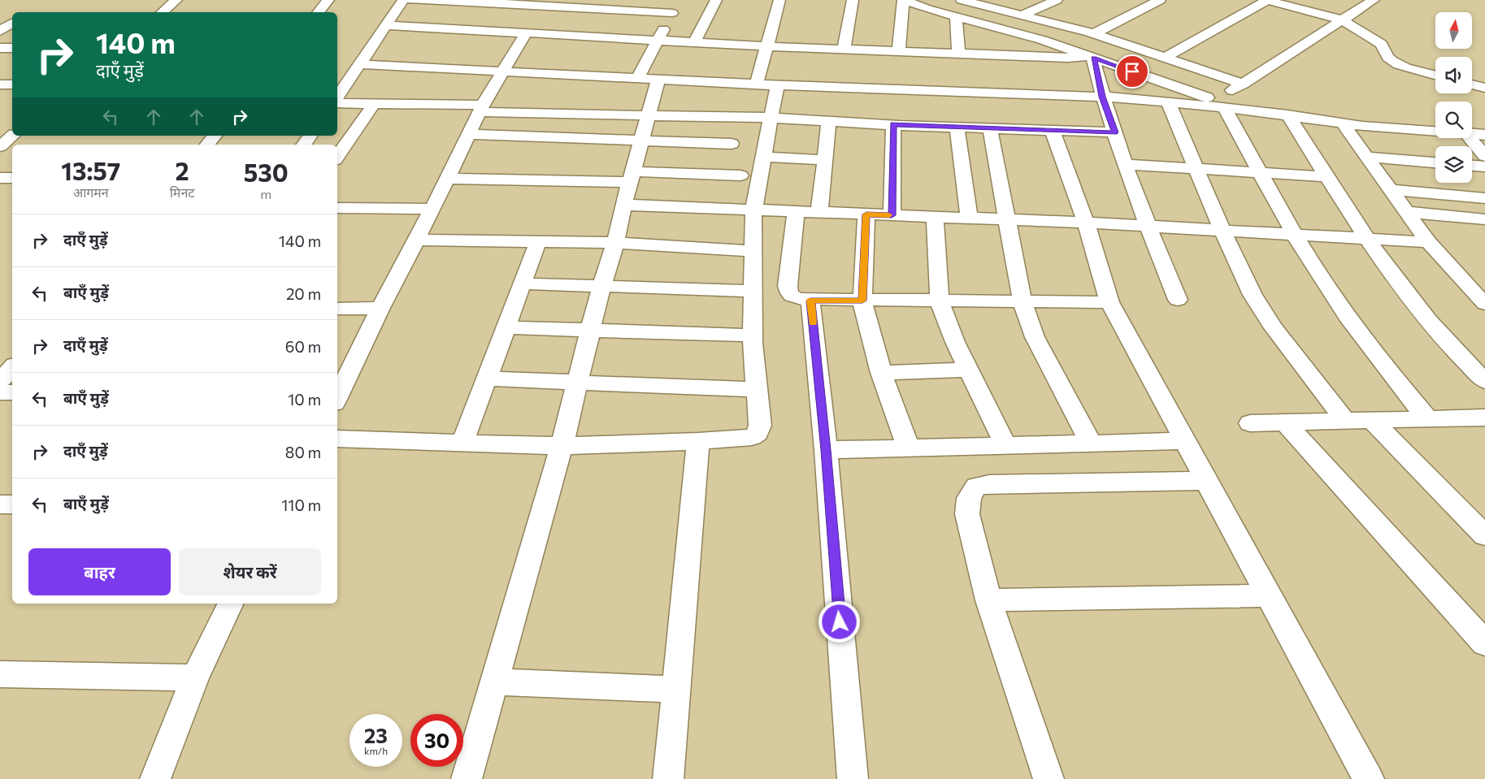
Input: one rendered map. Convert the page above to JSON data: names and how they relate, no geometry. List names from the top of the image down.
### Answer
{
  "north": "top",
  "page": {
    "turn": ["140 m", "दाएँ मुड़ें"],
    "eta": [
      "13:57",
      "आगमन",
      "2",
      "मिनट",
      "530",
      "m"
    ],
    "list": [
      {
        "name": "दाएँ मुड़ें",
        "value": "140 m"
      },
      {
        "name": "बाएँ मुड़ें",
        "value": "20 m"
      },
      {
        "name": "दाएँ मुड़ें",
        "value": "60 m"
      },
      {
        "name": "बाएँ मुड़ें",
        "value": "10 m"
      },
      {
        "name": "दाएँ मुड़ें",
        "value": "80 m"
      },
      {
        "name": "बाएँ मुड़ें",
        "value": "110 m"
      }
    ],
    "buttons": ["बाहर", "शेयर करें"],
    "speed": "23 km/h",
    "limit": "30"
  }
}
